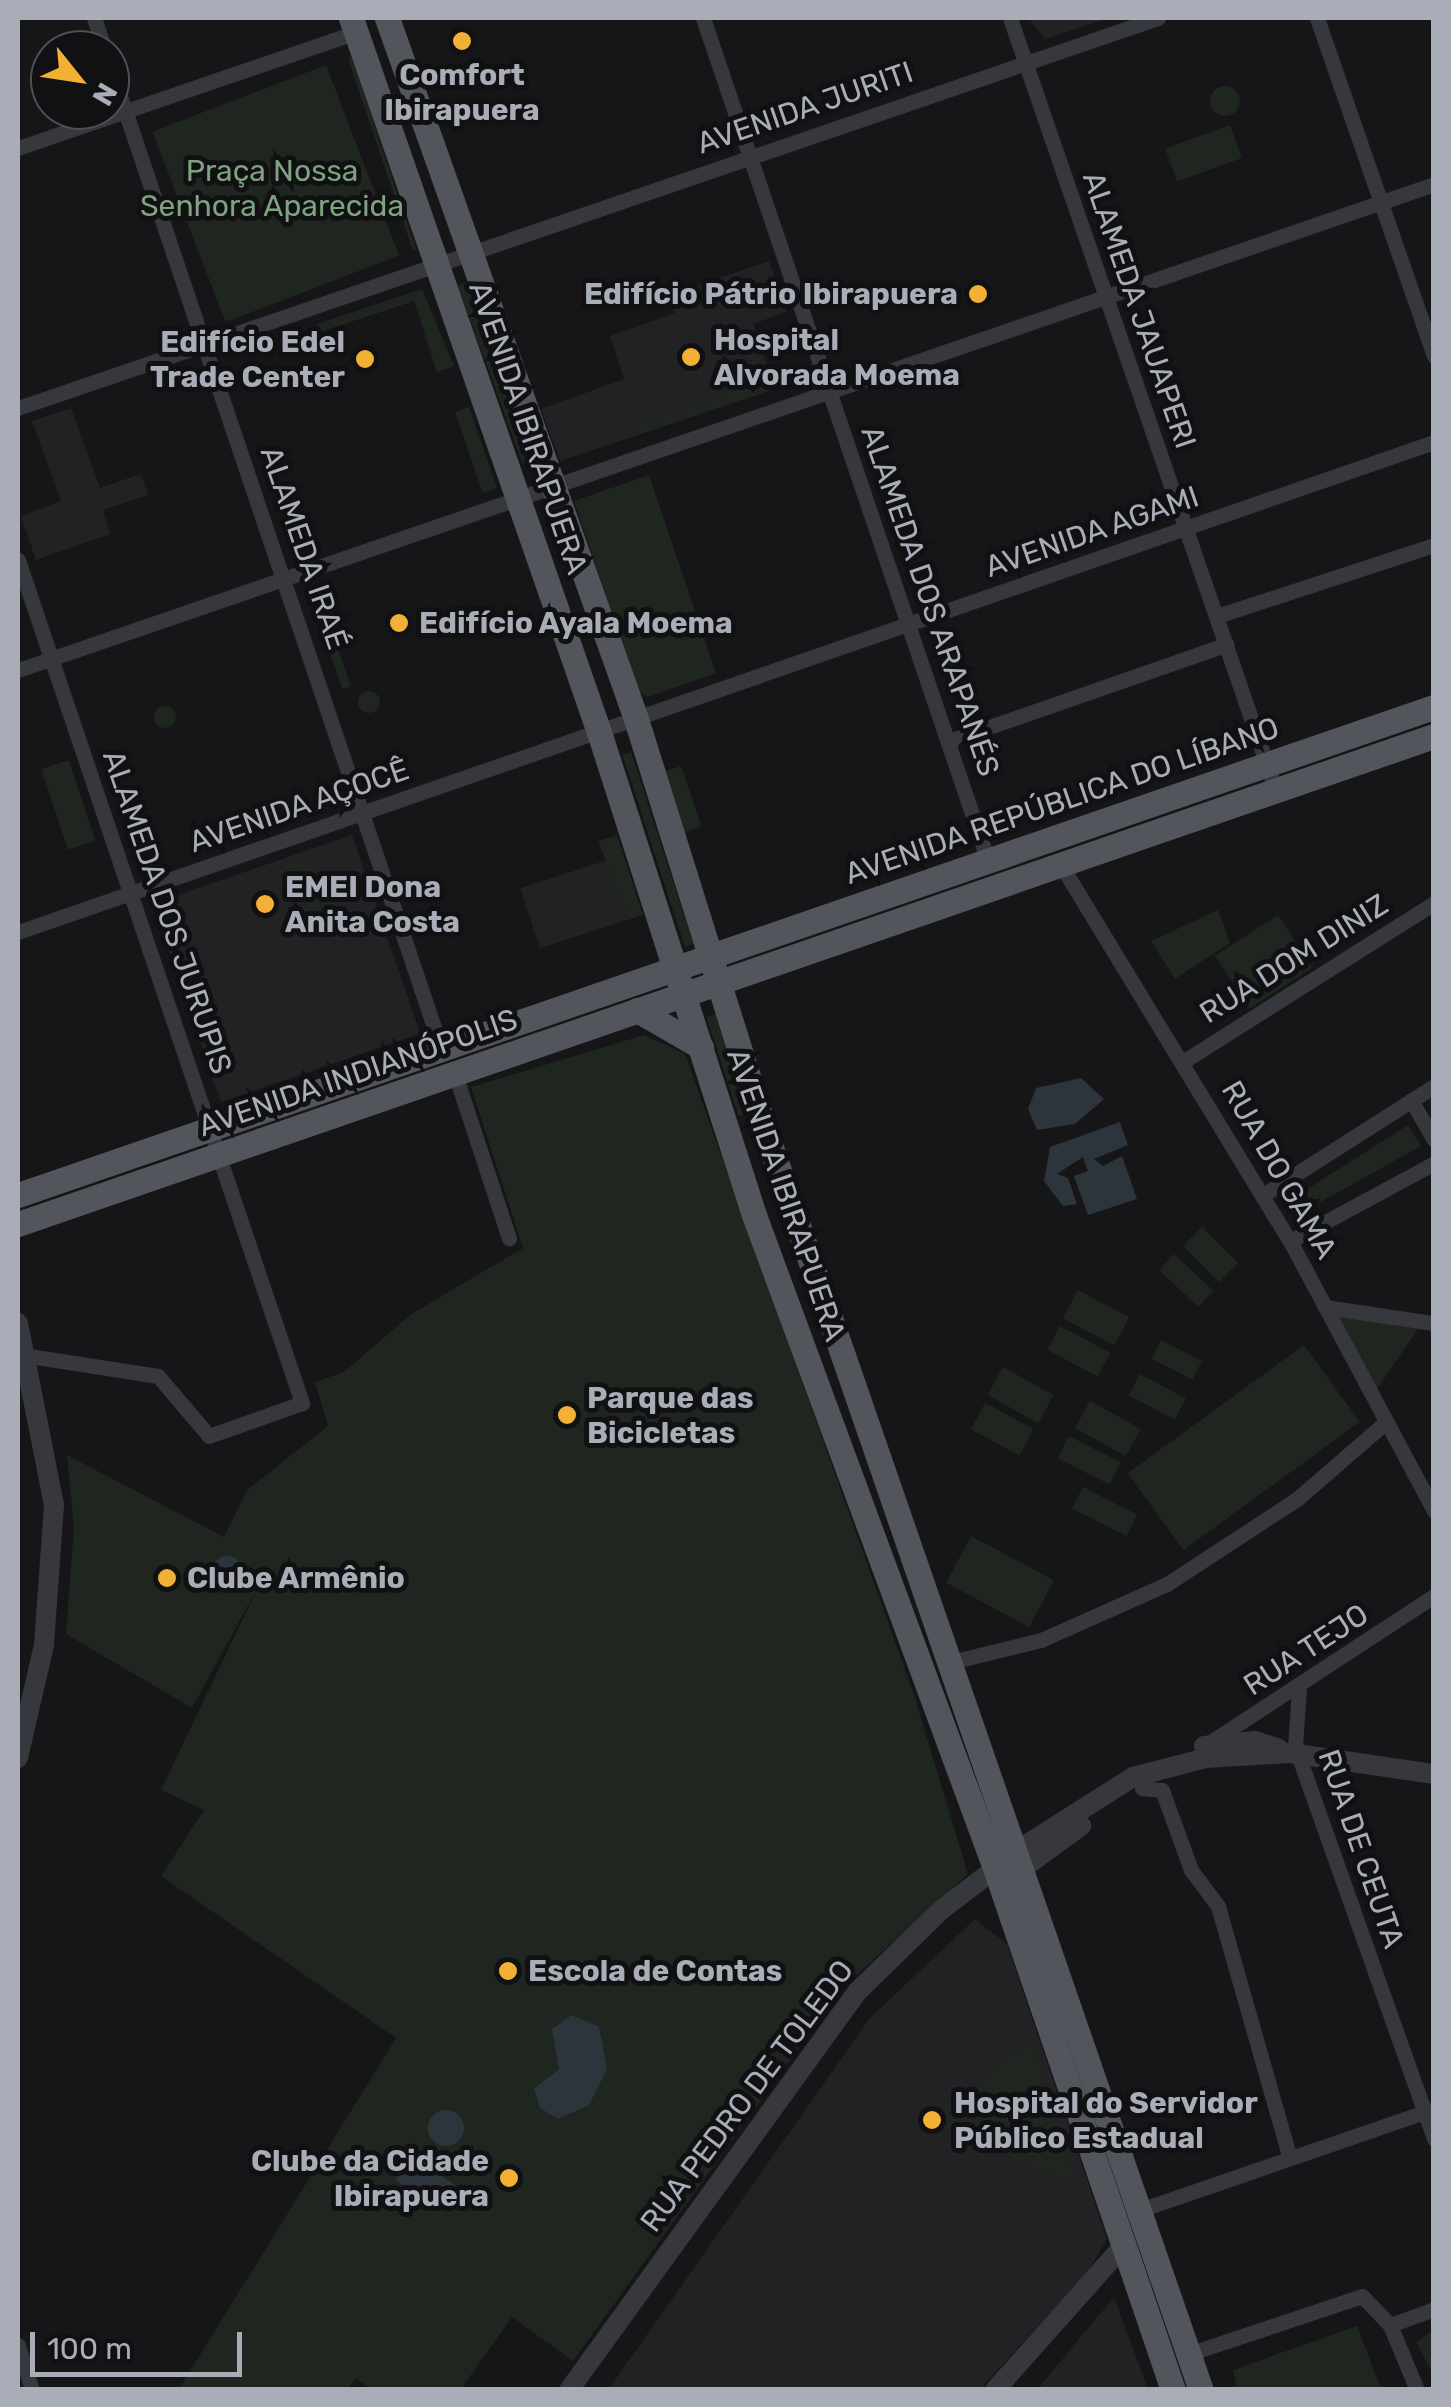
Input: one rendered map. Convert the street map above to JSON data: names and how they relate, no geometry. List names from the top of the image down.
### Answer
{
  "streets": {
    "main road": ["AVENIDA IBIRAPUERA", "AVENIDA REPÚBLICA DO LÍBANO", "AVENIDA INDIANÓPOLIS"],
    "street": [
      "AVENIDA JURITI",
      "ALAMEDA JAUAPERI",
      "AVENIDA AGAMI",
      "ALAMEDA IRAÉ",
      "ALAMEDA DOS ARAPANÉS",
      "AVENIDA AÇOCÊ",
      "ALAMEDA DOS JURUPIS",
      "RUA DOM DINIZ",
      "RUA DO GAMA",
      "RUA TEJO",
      "RUA DE CEUTA",
      "RUA PEDRO DE TOLEDO"
    ]
  },
  "crossings": [
    ["AVENIDA JURITI", "ALAMEDA JAUAPERI"],
    ["AVENIDA JURITI", "AVENIDA IBIRAPUERA"],
    ["AVENIDA JURITI", "ALAMEDA DOS ARAPANÉS"],
    ["ALAMEDA JAUAPERI", "AVENIDA AGAMI"],
    ["ALAMEDA JAUAPERI", "AVENIDA REPÚBLICA DO LÍBANO"],
    ["AVENIDA IBIRAPUERA", "AVENIDA AGAMI"],
    ["AVENIDA IBIRAPUERA", "AVENIDA REPÚBLICA DO LÍBANO"],
    ["AVENIDA IBIRAPUERA", "AVENIDA AÇOCÊ"],
    ["AVENIDA IBIRAPUERA", "AVENIDA INDIANÓPOLIS"],
    ["AVENIDA AGAMI", "ALAMEDA DOS ARAPANÉS"],
    ["AVENIDA AGAMI", "AVENIDA AÇOCÊ"],
    ["ALAMEDA IRAÉ", "AVENIDA AÇOCÊ"],
    ["ALAMEDA IRAÉ", "AVENIDA INDIANÓPOLIS"],
    ["ALAMEDA DOS ARAPANÉS", "AVENIDA REPÚBLICA DO LÍBANO"],
    ["AVENIDA REPÚBLICA DO LÍBANO", "AVENIDA INDIANÓPOLIS"],
    ["AVENIDA REPÚBLICA DO LÍBANO", "RUA DO GAMA"],
    ["AVENIDA AÇOCÊ", "ALAMEDA DOS JURUPIS"],
    ["ALAMEDA DOS JURUPIS", "AVENIDA INDIANÓPOLIS"],
    ["RUA DOM DINIZ", "RUA DO GAMA"],
    ["RUA TEJO", "RUA DE CEUTA"]
  ],
  "parks": ["Praça Nossa Senhora Aparecida"],
  "places": [
    "Comfort Ibirapuera",
    "Edifício Pátrio Ibirapuera",
    "Hospital Alvorada Moema",
    "Edifício Edel Trade Center",
    "Edifício Ayala Moema",
    "EMEI Dona Anita Costa",
    "Parque das Bicicletas",
    "Clube Armênio",
    "Escola de Contas",
    "Hospital do Servidor Público Estadual",
    "Clube da Cidade Ibirapuera"
  ],
  "scale_bar": "100 m",
  "north": "bottom right"
}
